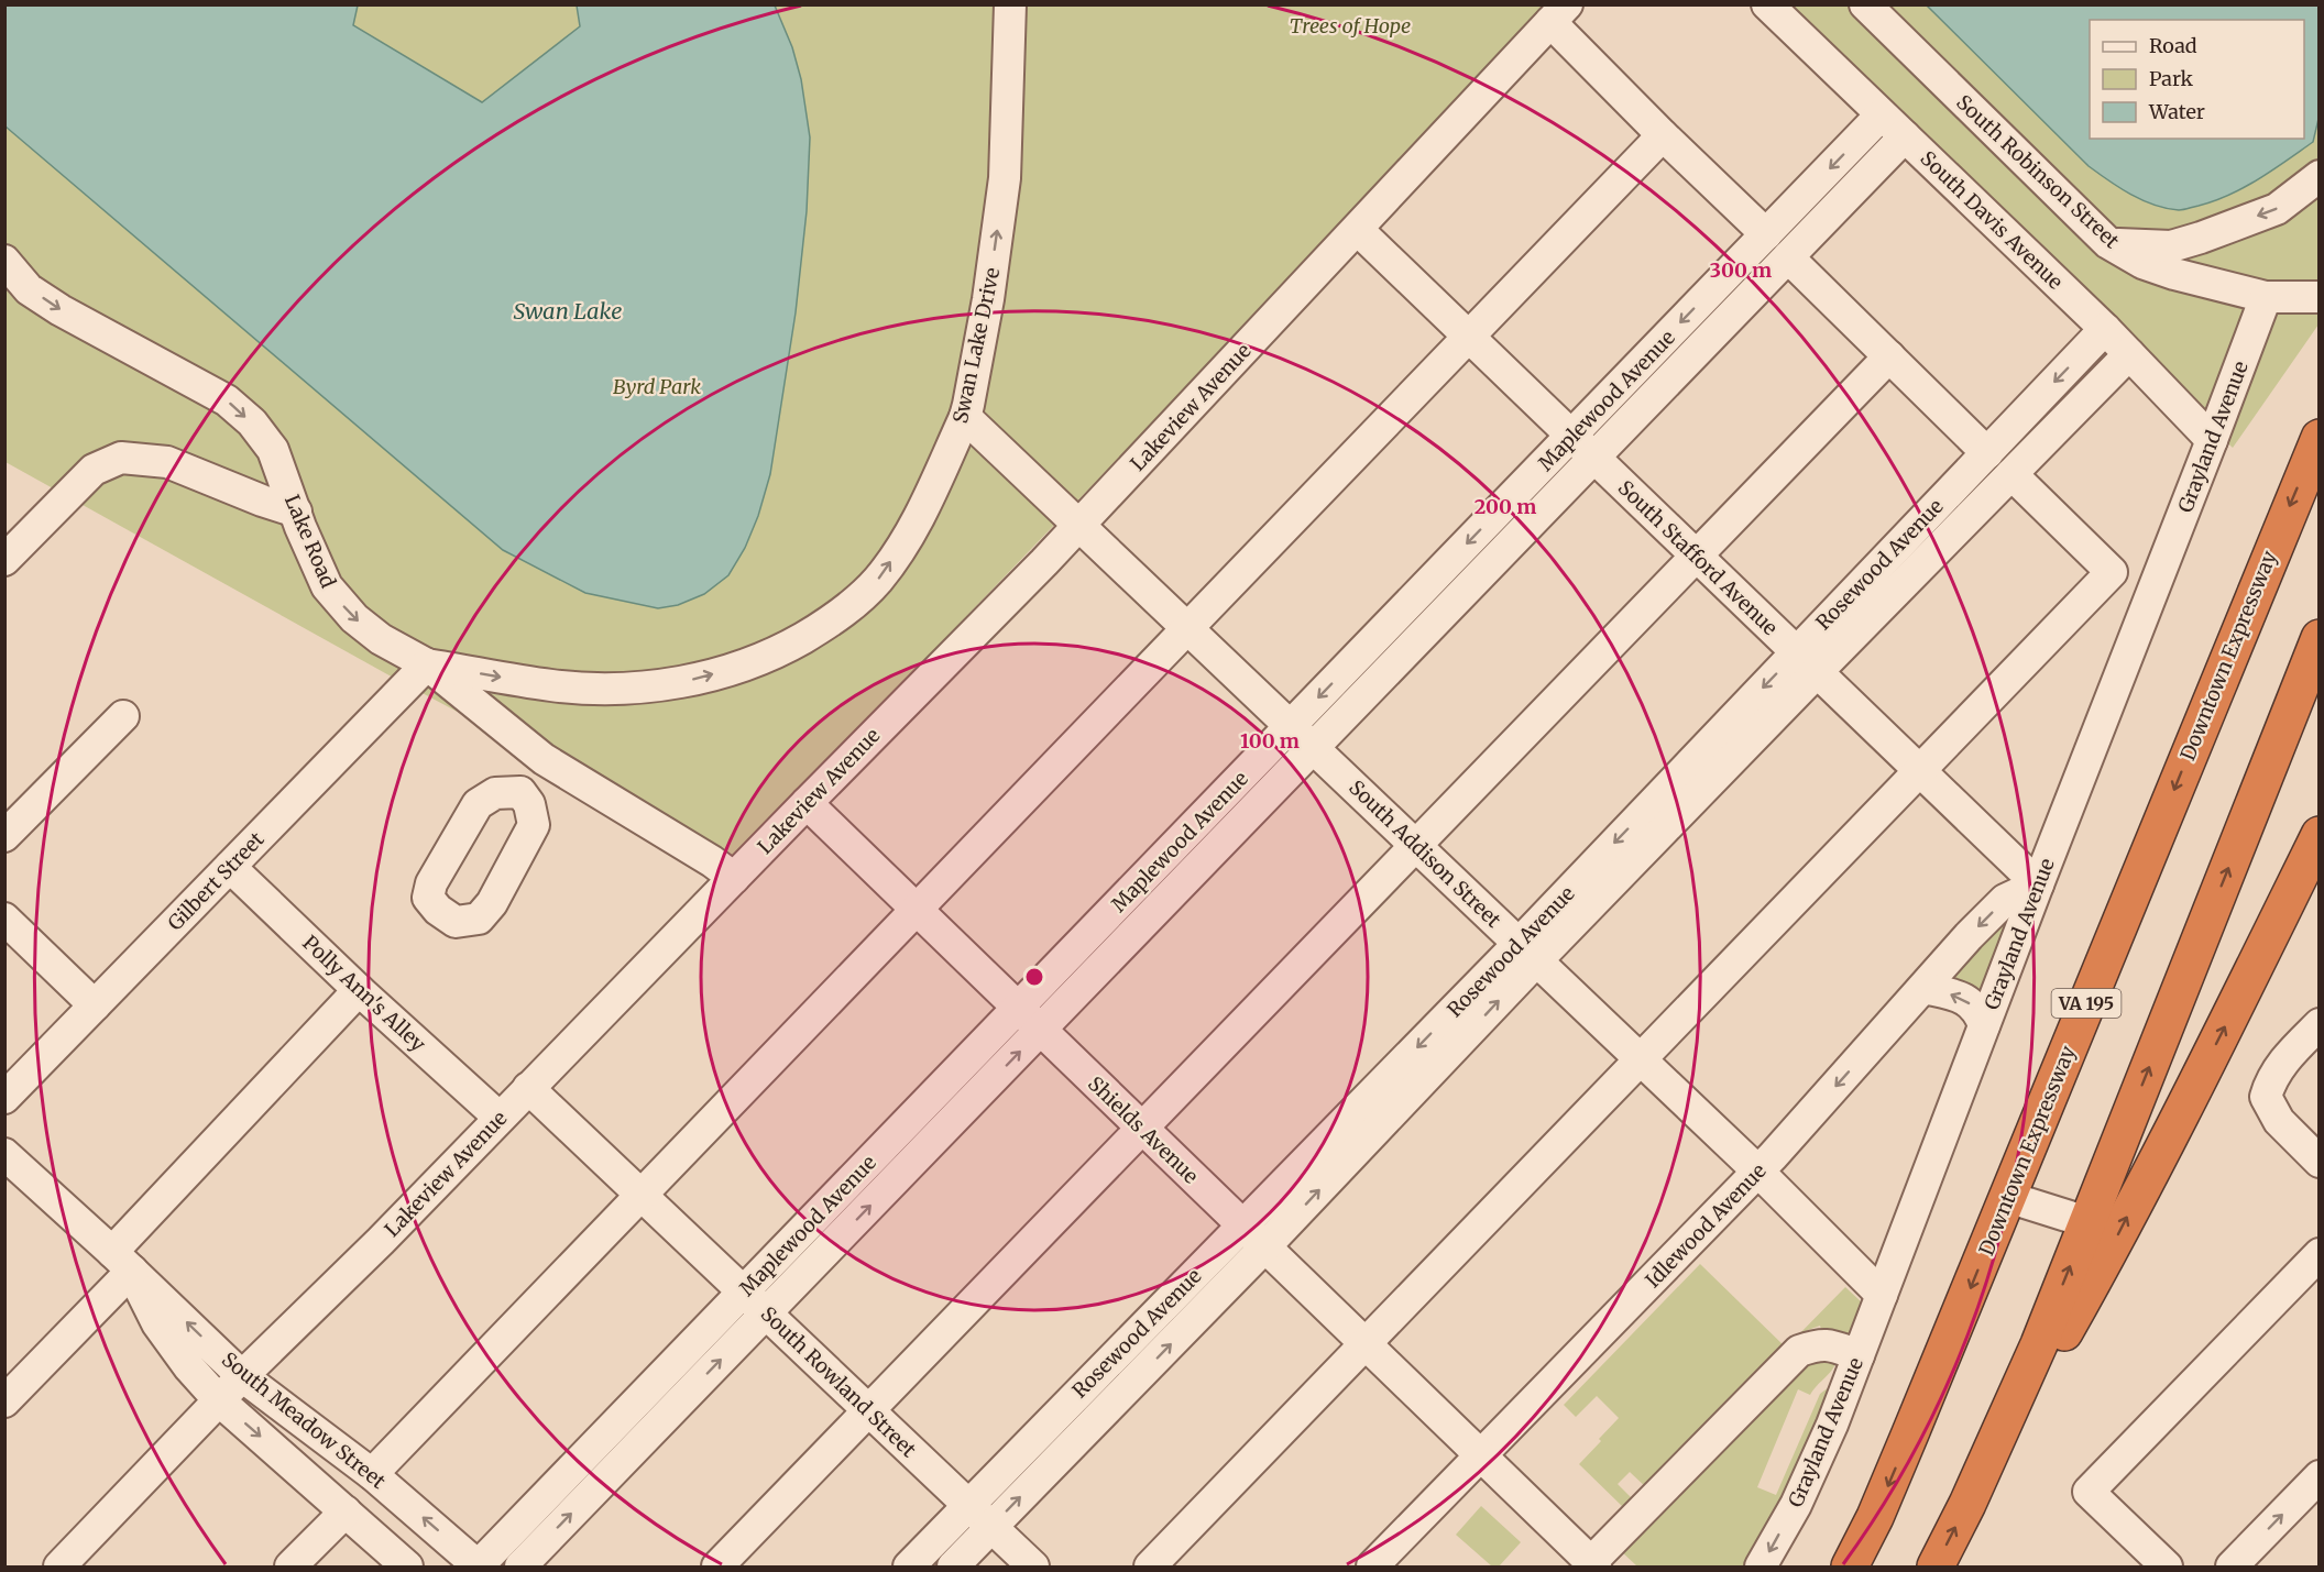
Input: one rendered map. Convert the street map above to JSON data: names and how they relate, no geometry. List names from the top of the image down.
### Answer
{
  "streets": {
    "highway": ["Downtown Expressway", "VA 195"],
    "street": [
      "South Robinson Street",
      "South Davis Avenue",
      "Swan Lake Drive",
      "Maplewood Avenue",
      "Lakeview Avenue",
      "Grayland Avenue",
      "Lake Road",
      "South Stafford Avenue",
      "Rosewood Avenue",
      "South Addison Street",
      "Gilbert Street",
      "Polly Ann's Alley",
      "Shields Avenue",
      "Idlewood Avenue",
      "South Rowland Street",
      "South Meadow Street"
    ]
  },
  "crossings": [
    ["South Robinson Street", "Grayland Avenue"],
    ["South Davis Avenue", "Maplewood Avenue"],
    ["South Davis Avenue", "Grayland Avenue"],
    ["South Davis Avenue", "Rosewood Avenue"],
    ["Swan Lake Drive", "Lake Road"],
    ["Swan Lake Drive", "South Addison Street"],
    ["Swan Lake Drive", "Gilbert Street"],
    ["Maplewood Avenue", "South Stafford Avenue"],
    ["Maplewood Avenue", "South Addison Street"],
    ["Maplewood Avenue", "Shields Avenue"],
    ["Maplewood Avenue", "South Rowland Street"],
    ["Maplewood Avenue", "South Meadow Street"],
    ["Lakeview Avenue", "Lake Road"],
    ["Lakeview Avenue", "South Stafford Avenue"],
    ["Lakeview Avenue", "South Addison Street"],
    ["Lakeview Avenue", "Polly Ann's Alley"],
    ["Lakeview Avenue", "Shields Avenue"],
    ["Lakeview Avenue", "South Rowland Street"],
    ["Lakeview Avenue", "South Meadow Street"],
    ["Grayland Avenue", "South Stafford Avenue"],
    ["Grayland Avenue", "South Addison Street"],
    ["Grayland Avenue", "Idlewood Avenue"],
    ["Lake Road", "Gilbert Street"],
    ["South Stafford Avenue", "Rosewood Avenue"],
    ["South Stafford Avenue", "Idlewood Avenue"],
    ["Rosewood Avenue", "South Addison Street"],
    ["Rosewood Avenue", "Shields Avenue"],
    ["Rosewood Avenue", "South Rowland Street"],
    ["South Addison Street", "Idlewood Avenue"],
    ["Gilbert Street", "Polly Ann's Alley"],
    ["Shields Avenue", "Idlewood Avenue"]
  ],
  "one_way": ["Lake Road"],
  "water": ["Swan Lake"],
  "parks": ["Trees of Hope", "Byrd Park"],
  "legend": ["Road", "Park", "Water"],
  "rings": ["300 m", "200 m", "100 m"]
}
